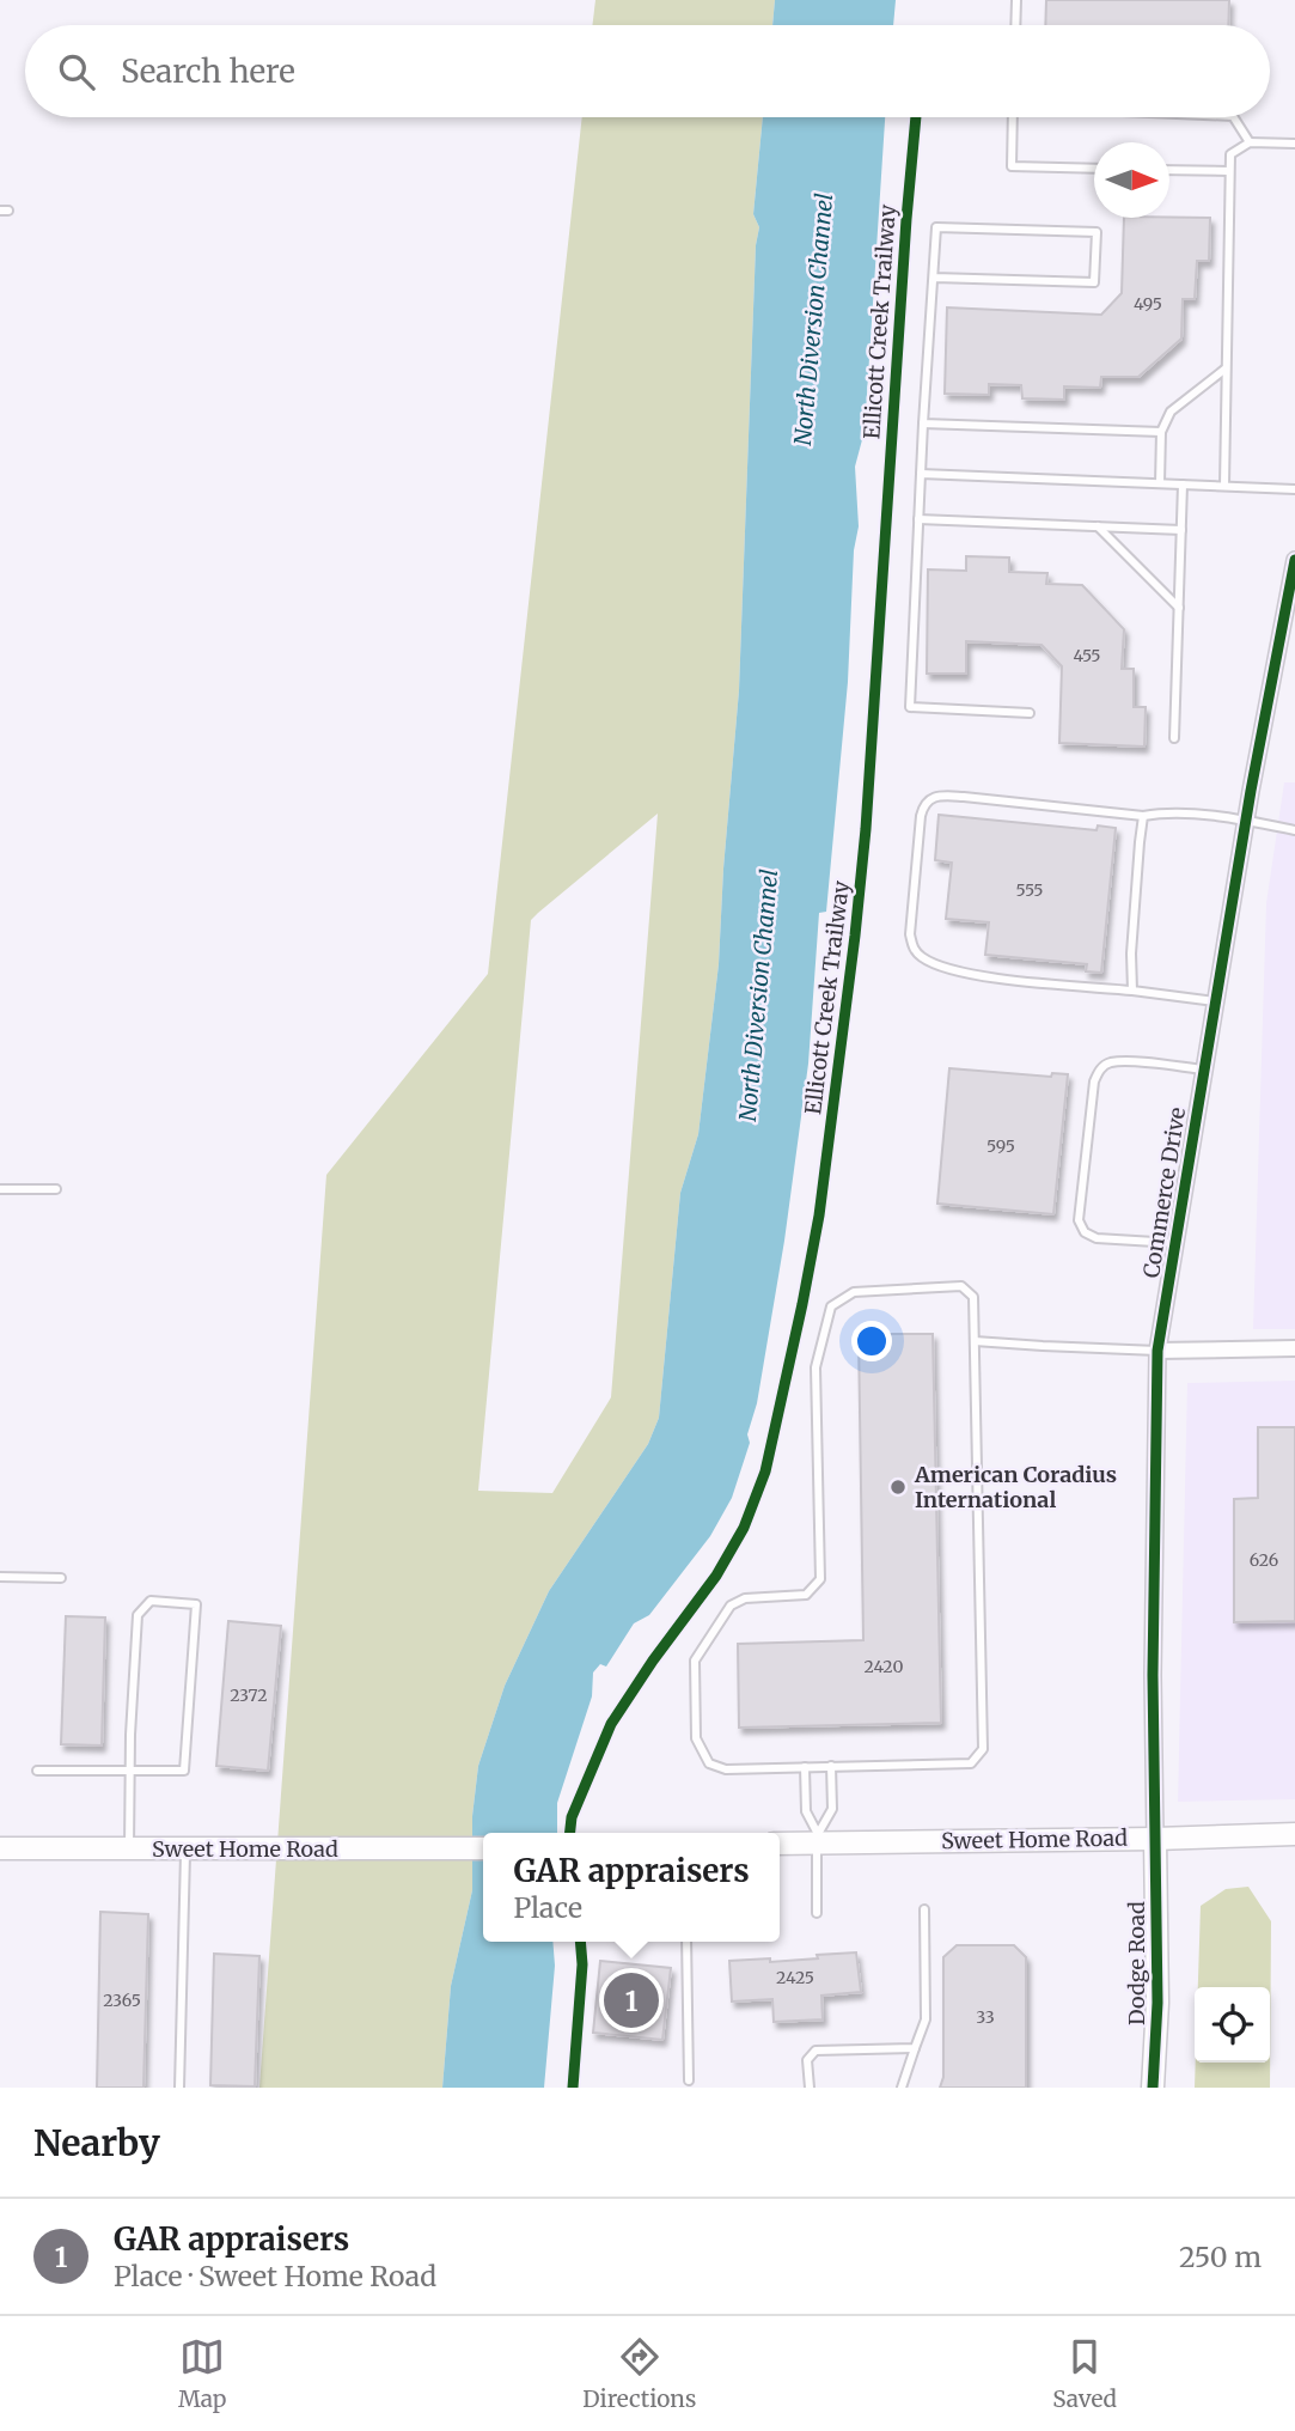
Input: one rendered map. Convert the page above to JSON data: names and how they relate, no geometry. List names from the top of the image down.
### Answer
{
  "streets": {
    "main road": ["Sweet Home Road", "Dodge Road"],
    "street": ["Commerce Drive"],
    "cycle path": ["Ellicott Creek Trailway"]
  },
  "crossings": [
    ["Commerce Drive", "Sweet Home Road"],
    ["Commerce Drive", "Dodge Road"],
    ["Sweet Home Road", "Dodge Road"]
  ],
  "water": ["North Diversion Channel"],
  "places": ["American Coradius International"],
  "house_numbers": [
    "495",
    "455",
    "555",
    "595",
    "626",
    "2420",
    "2372",
    "2425",
    "2365",
    "33"
  ],
  "north": "right",
  "page": {
    "search": "Search here",
    "popup": ["GAR appraisers", "Place"],
    "pins": "1",
    "heading": "Nearby",
    "list": [
      {
        "mark": "1",
        "name": "GAR appraisers",
        "note": "Place · Sweet Home Road",
        "value": "250 m"
      }
    ],
    "nav": ["Map", "Directions", "Saved"]
  }
}
